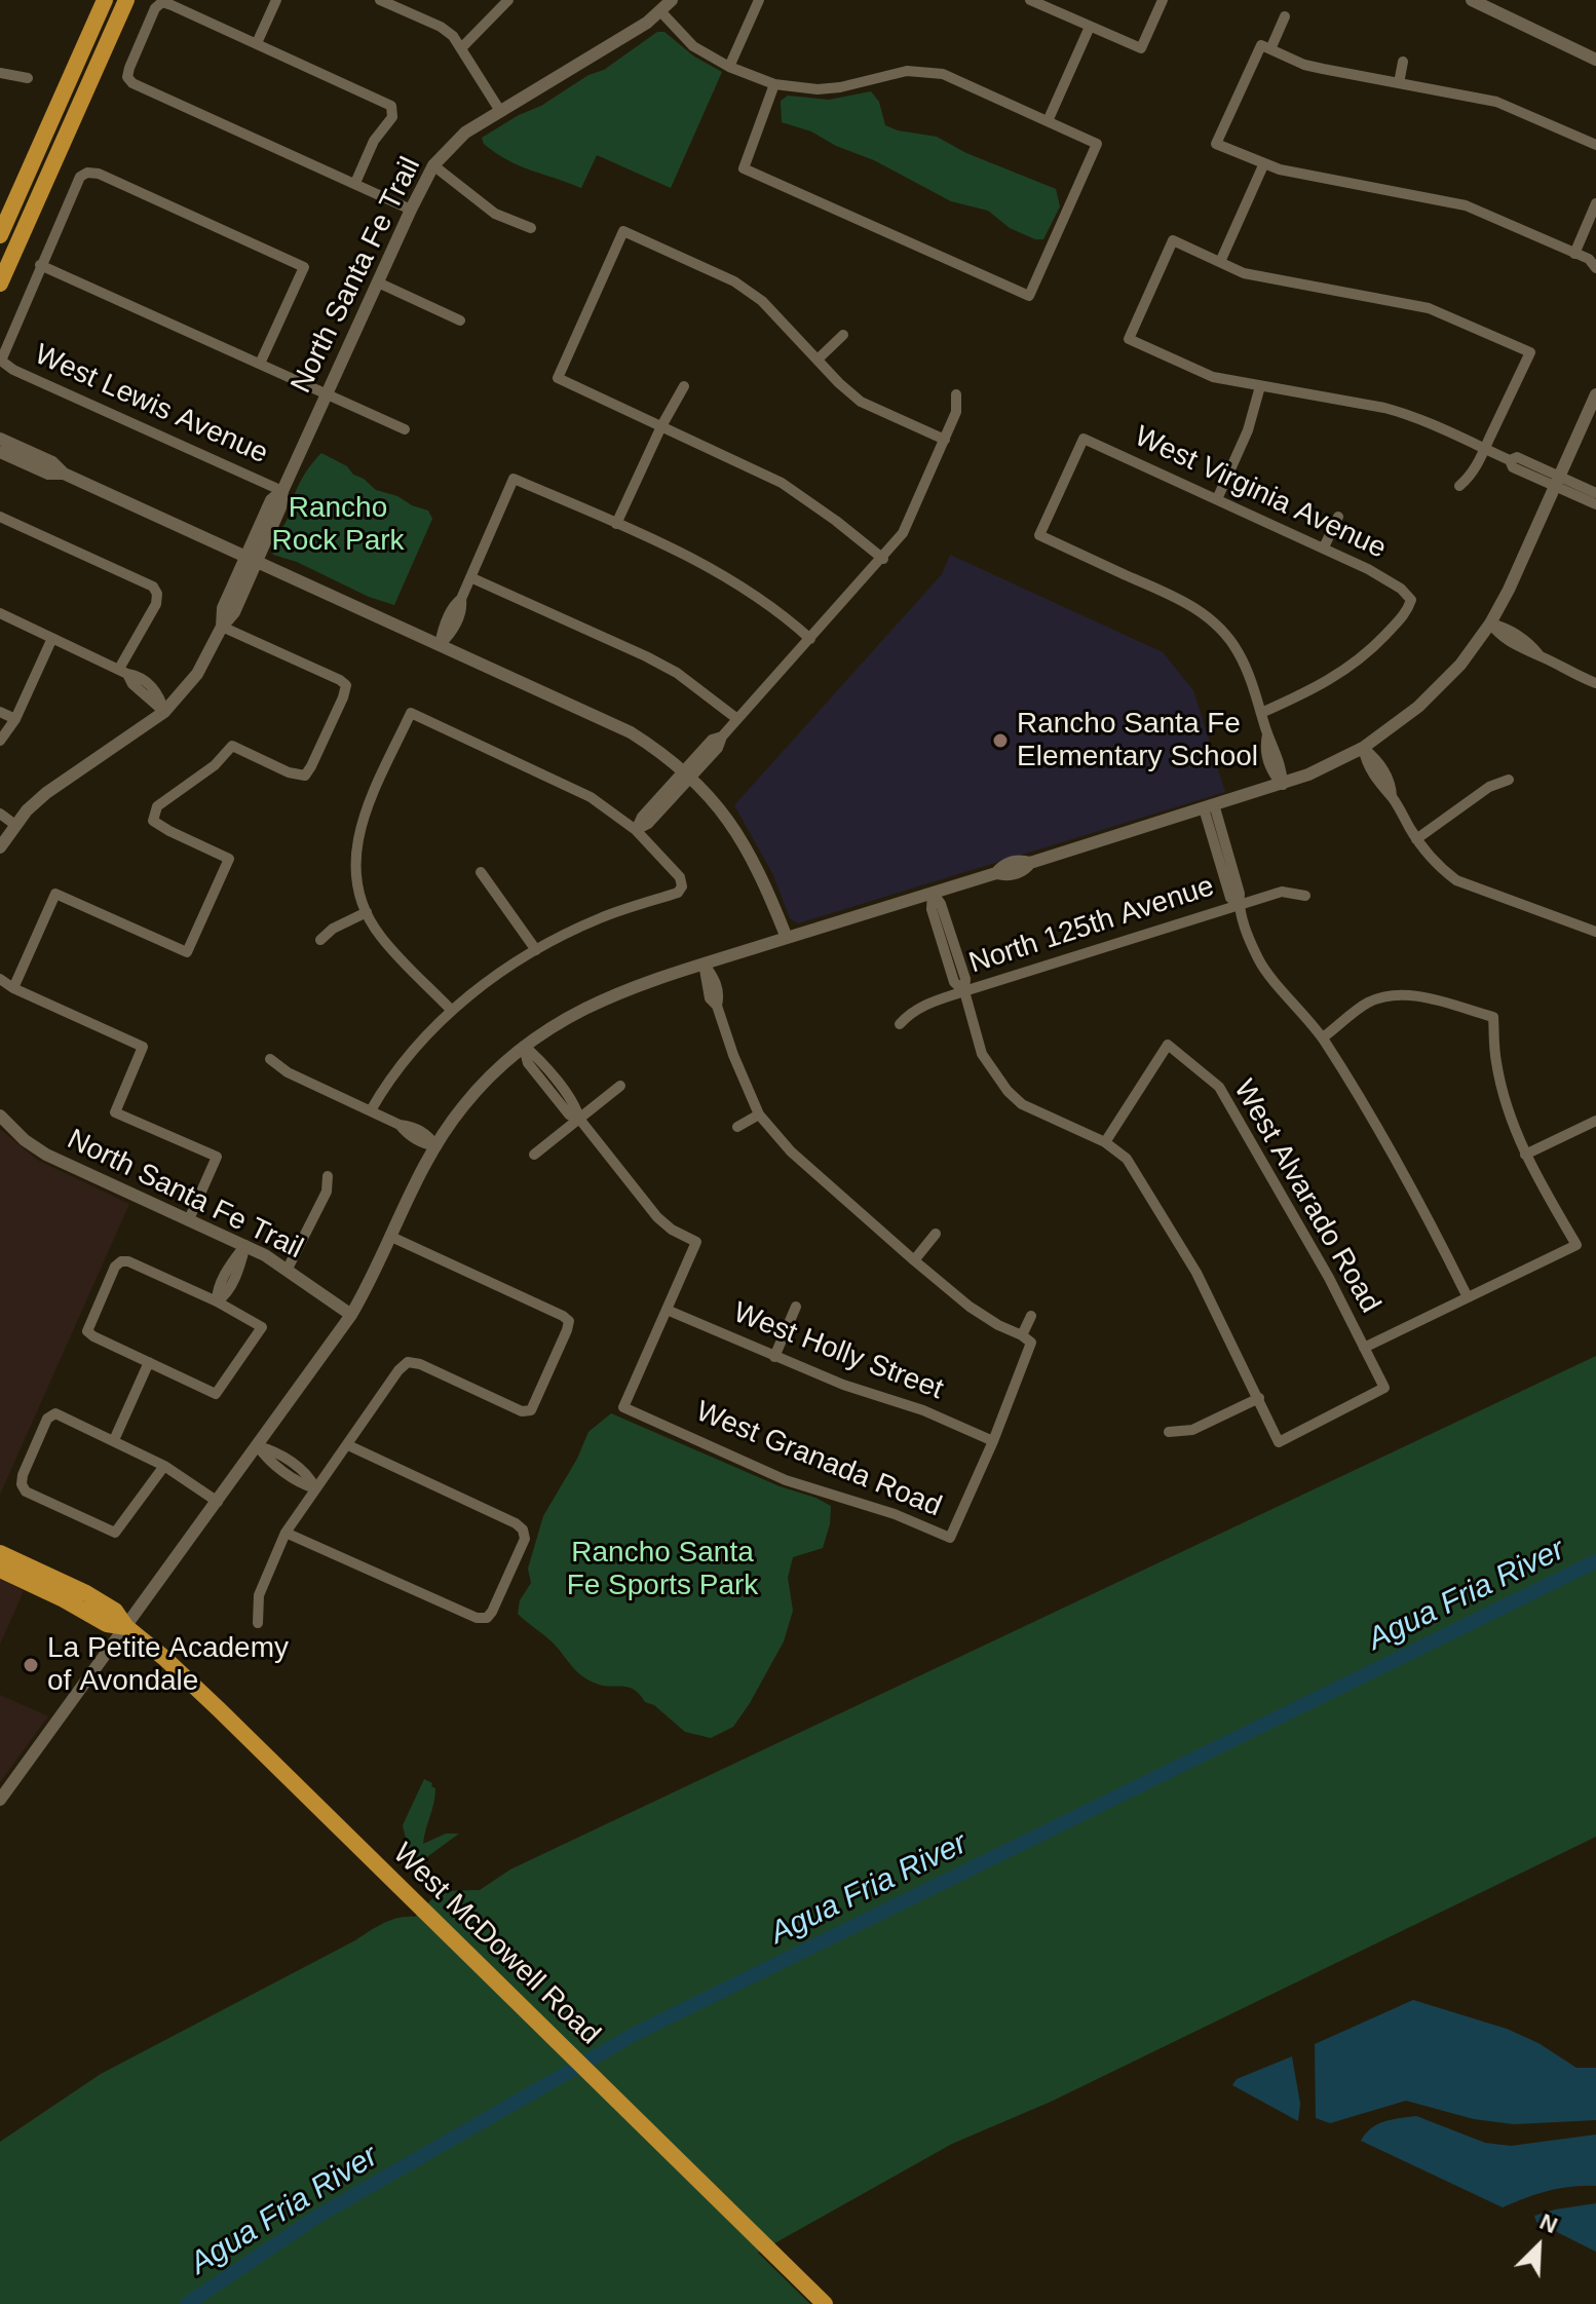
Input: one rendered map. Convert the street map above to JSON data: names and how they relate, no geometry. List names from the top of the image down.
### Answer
{
  "streets": {
    "main road": ["West McDowell Road"],
    "street": [
      "North Santa Fe Trail",
      "West Lewis Avenue",
      "West Virginia Avenue",
      "North 125th Avenue",
      "West Alvarado Road",
      "West Holly Street",
      "West Granada Road"
    ]
  },
  "crossings": [
    ["North Santa Fe Trail", "West Lewis Avenue"],
    ["West Holly Street", "West Granada Road"]
  ],
  "water": ["Agua Fria River"],
  "parks": ["Rancho Rock Park", "Rancho Santa Fe Sports Park"],
  "places": ["Rancho Santa Fe Elementary School", "La Petite Academy of Avondale"],
  "north": "top right"
}
